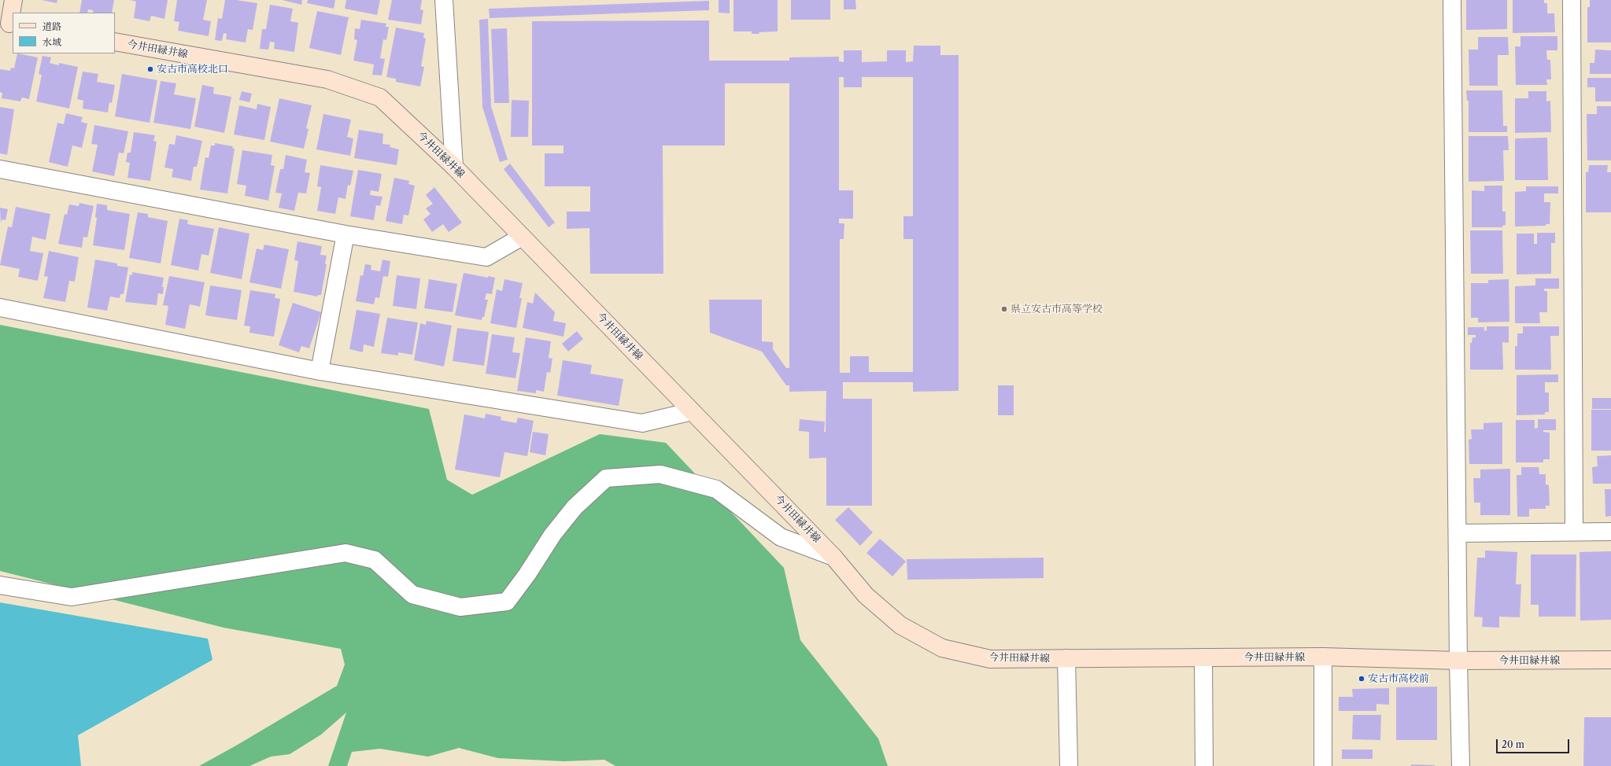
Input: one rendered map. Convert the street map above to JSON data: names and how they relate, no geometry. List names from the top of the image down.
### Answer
{
  "streets": {
    "main road": ["今井田緑井線"]
  },
  "places": ["安古市高校北口", "県立安古市高等学校", "安古市高校前"],
  "legend": ["道路", "水域"],
  "scale_bar": "20 m"
}
